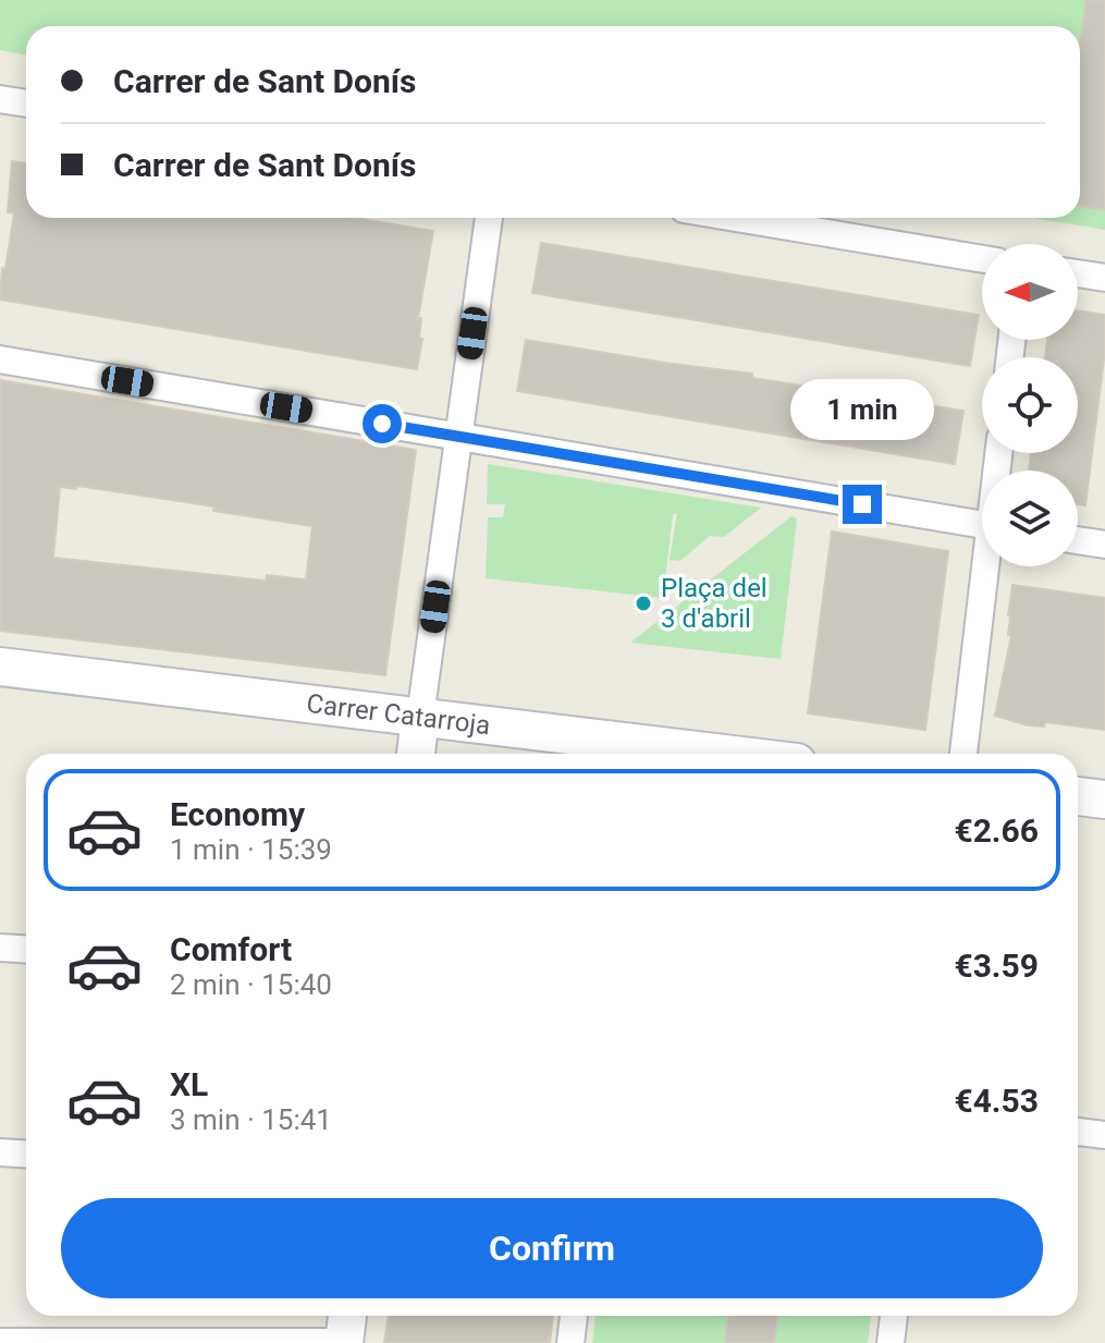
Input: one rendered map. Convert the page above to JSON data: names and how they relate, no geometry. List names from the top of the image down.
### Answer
{
  "streets": {
    "street": ["Carrer Catarroja"]
  },
  "places": ["Plaça del 3 d'abril"],
  "north": "left",
  "page": {
    "banner": ["Carrer de Sant Donís", "Carrer de Sant Donís"],
    "bubble": "1 min",
    "list": [
      {
        "name": "Economy",
        "note": "1 min · 15:39",
        "value": "€2.66"
      },
      {
        "name": "Comfort",
        "note": "2 min · 15:40",
        "value": "€3.59"
      },
      {
        "name": "XL",
        "note": "3 min · 15:41",
        "value": "€4.53"
      }
    ],
    "buttons": "Confirm"
  }
}
